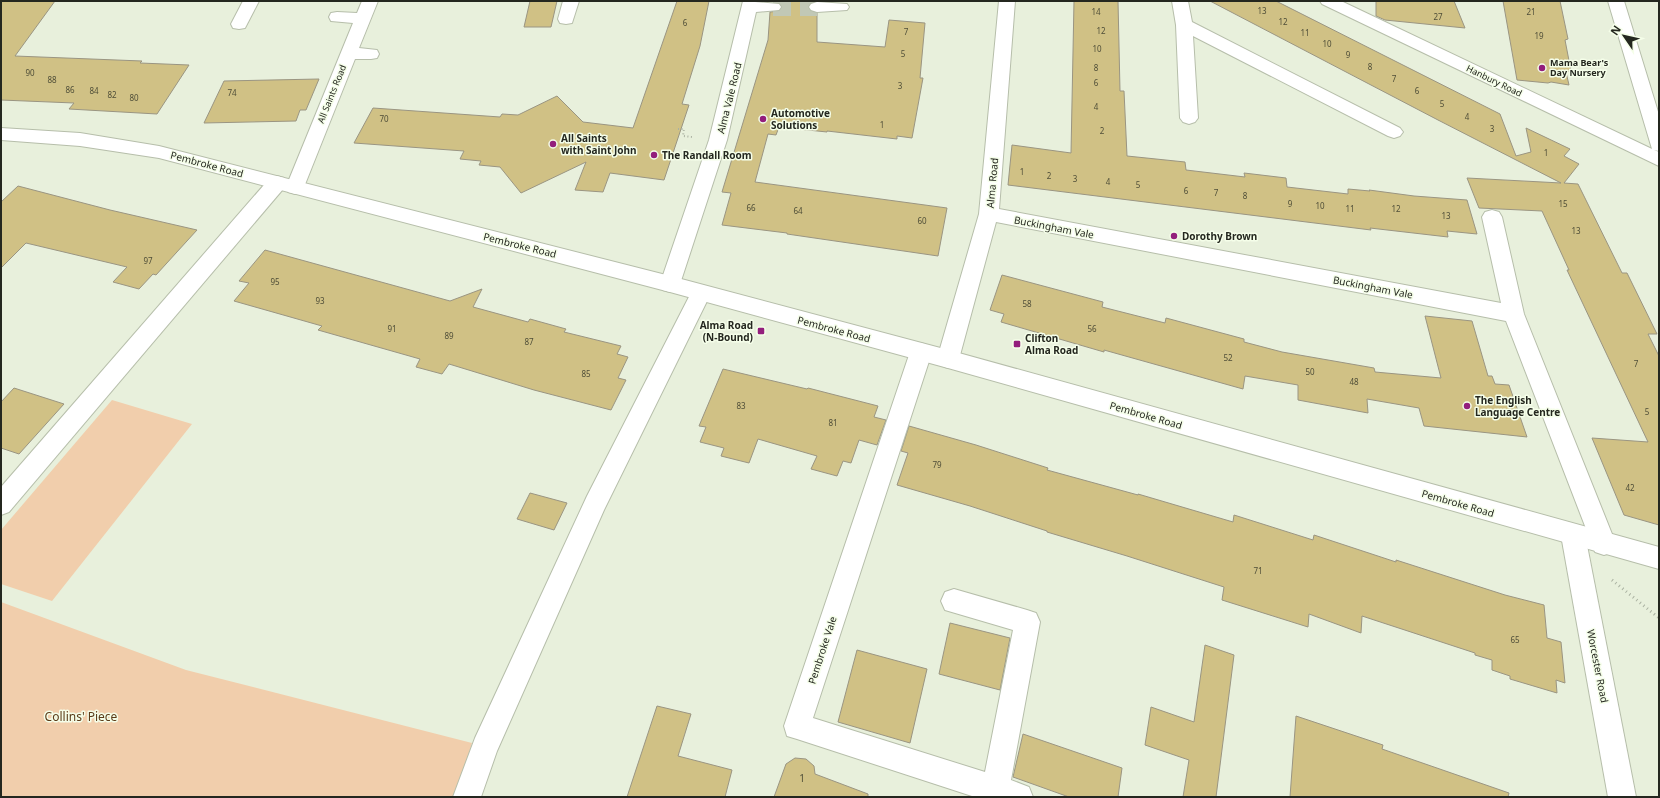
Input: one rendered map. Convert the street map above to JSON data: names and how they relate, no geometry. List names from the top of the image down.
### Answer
{
  "streets": {
    "street": [
      "Hanbury Road",
      "All Saints Road",
      "Alma Vale Road",
      "Pembroke Road",
      "Alma Road",
      "Buckingham Vale",
      "Pembroke Vale",
      "Worcester Road"
    ]
  },
  "crossings": [
    ["All Saints Road", "Pembroke Road"],
    ["Alma Vale Road", "Pembroke Road"],
    ["Pembroke Road", "Alma Road"],
    ["Pembroke Road", "Pembroke Vale"],
    ["Pembroke Road", "Worcester Road"],
    ["Alma Road", "Buckingham Vale"]
  ],
  "parks": ["Collins' Piece"],
  "places": {
    "other": [
      "Mama Bear's Day Nursery",
      "Automotive Solutions",
      "All Saints with Saint John",
      "The Randall Room",
      "Dorothy Brown",
      "The English Language Centre"
    ],
    "transit": ["Alma Road (N-Bound)", "Clifton Alma Road"]
  },
  "house_numbers": [
    "13",
    "14",
    "21",
    "27",
    "12",
    "6",
    "12",
    "7",
    "11",
    "19",
    "10",
    "10",
    "5",
    "9",
    "8",
    "8",
    "90",
    "7",
    "88",
    "6",
    "3",
    "86",
    "84",
    "6",
    "74",
    "82",
    "80",
    "5",
    "4",
    "4",
    "70",
    "1",
    "3",
    "2",
    "1",
    "1",
    "2",
    "3",
    "4",
    "5",
    "6",
    "7",
    "8",
    "9",
    "15",
    "10",
    "66",
    "11",
    "12",
    "64",
    "13",
    "60",
    "13",
    "97",
    "95",
    "93",
    "58",
    "91",
    "56",
    "89",
    "87",
    "52",
    "7",
    "50",
    "85",
    "48",
    "83",
    "5",
    "81",
    "79",
    "42",
    "71",
    "65",
    "1"
  ],
  "north": "top left"
}
